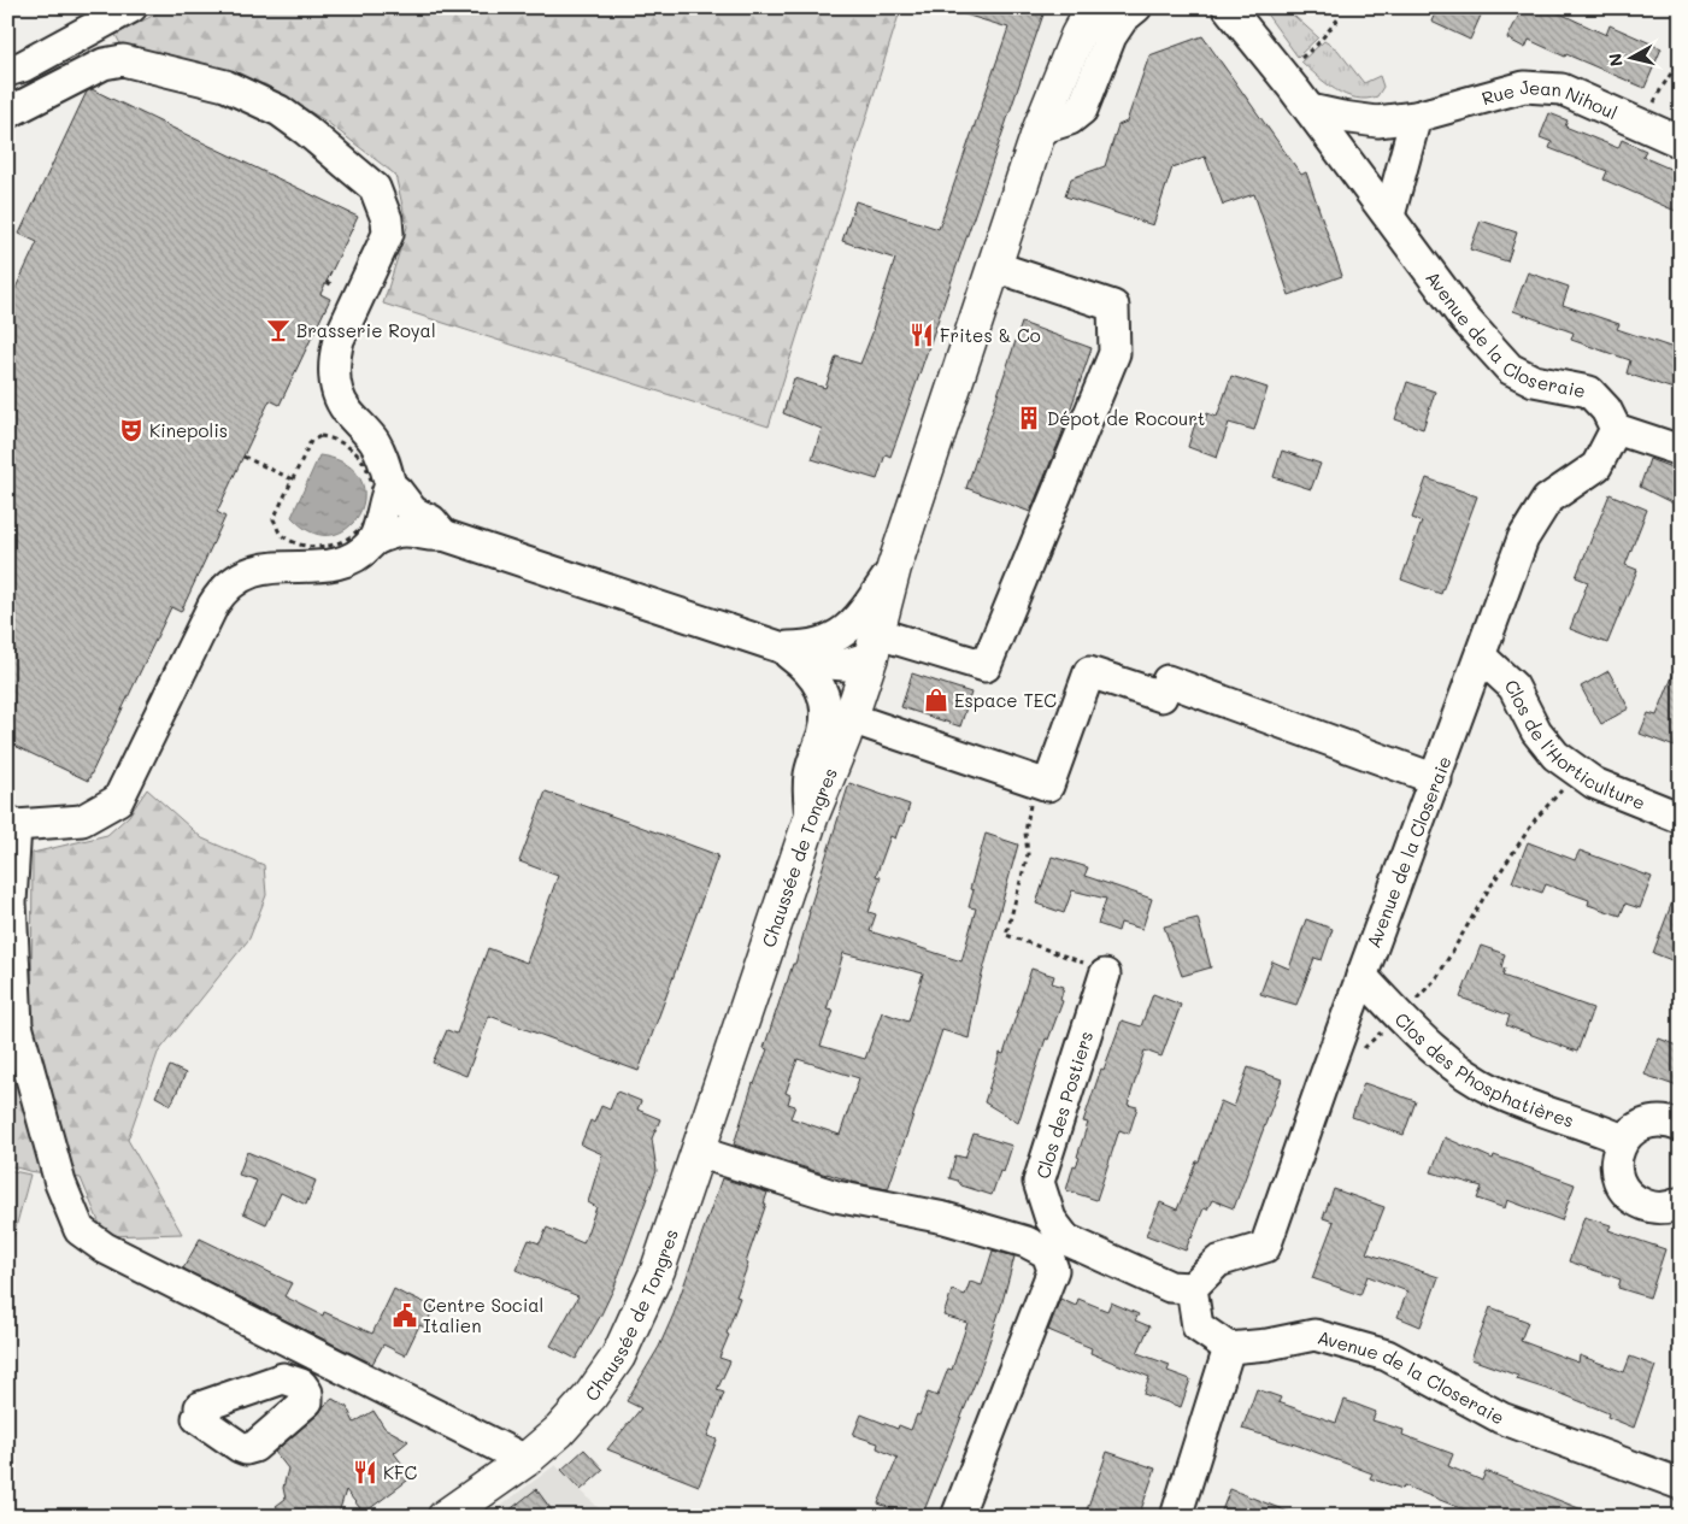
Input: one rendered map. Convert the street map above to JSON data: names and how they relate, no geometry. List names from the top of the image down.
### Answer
{
  "streets": {
    "main road": ["Chaussée de Tongres"],
    "street": [
      "Rue Jean Nihoul",
      "Avenue de la Closeraie",
      "Clos de l'Horticulture",
      "Clos des Phosphatières",
      "Clos des Postiers"
    ]
  },
  "crossings": [
    ["Rue Jean Nihoul", "Avenue de la Closeraie"],
    ["Avenue de la Closeraie", "Clos de l'Horticulture"],
    ["Avenue de la Closeraie", "Clos des Phosphatières"],
    ["Avenue de la Closeraie", "Clos des Postiers"]
  ],
  "places": {
    "bar": ["Brasserie Royal"],
    "restaurant": ["Frites & Co", "KFC"],
    "building": ["Dépot de Rocourt"],
    "theatre": ["Kinepolis"],
    "shop": ["Espace TEC"],
    "public building": ["Centre Social Italien"]
  },
  "north": "left"
}
